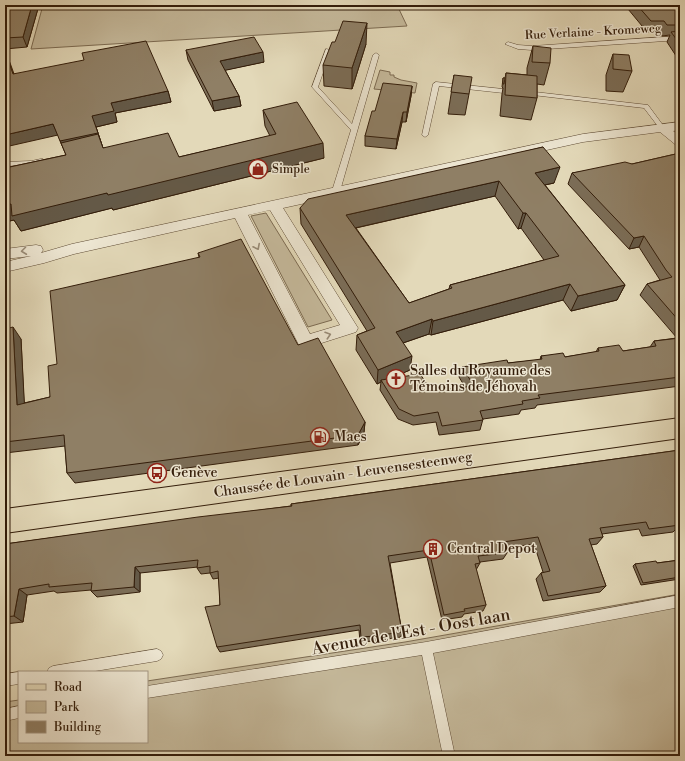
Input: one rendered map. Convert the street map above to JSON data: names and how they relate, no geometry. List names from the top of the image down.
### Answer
{
  "streets": {
    "main road": ["Chaussée de Louvain - Leuvensesteenweg"],
    "lane": ["Rue Verlaine - Kromeweg", "Avenue de l'Est - Oost laan"]
  },
  "places": {
    "shop": ["Simple"],
    "church": ["Salles du Royaume des Témoins de Jéhovah"],
    "fuel station": ["Maes"],
    "bus stop": ["Genève"],
    "building": ["Central Depot"]
  },
  "legend": ["Road", "Park", "Building"]
}
